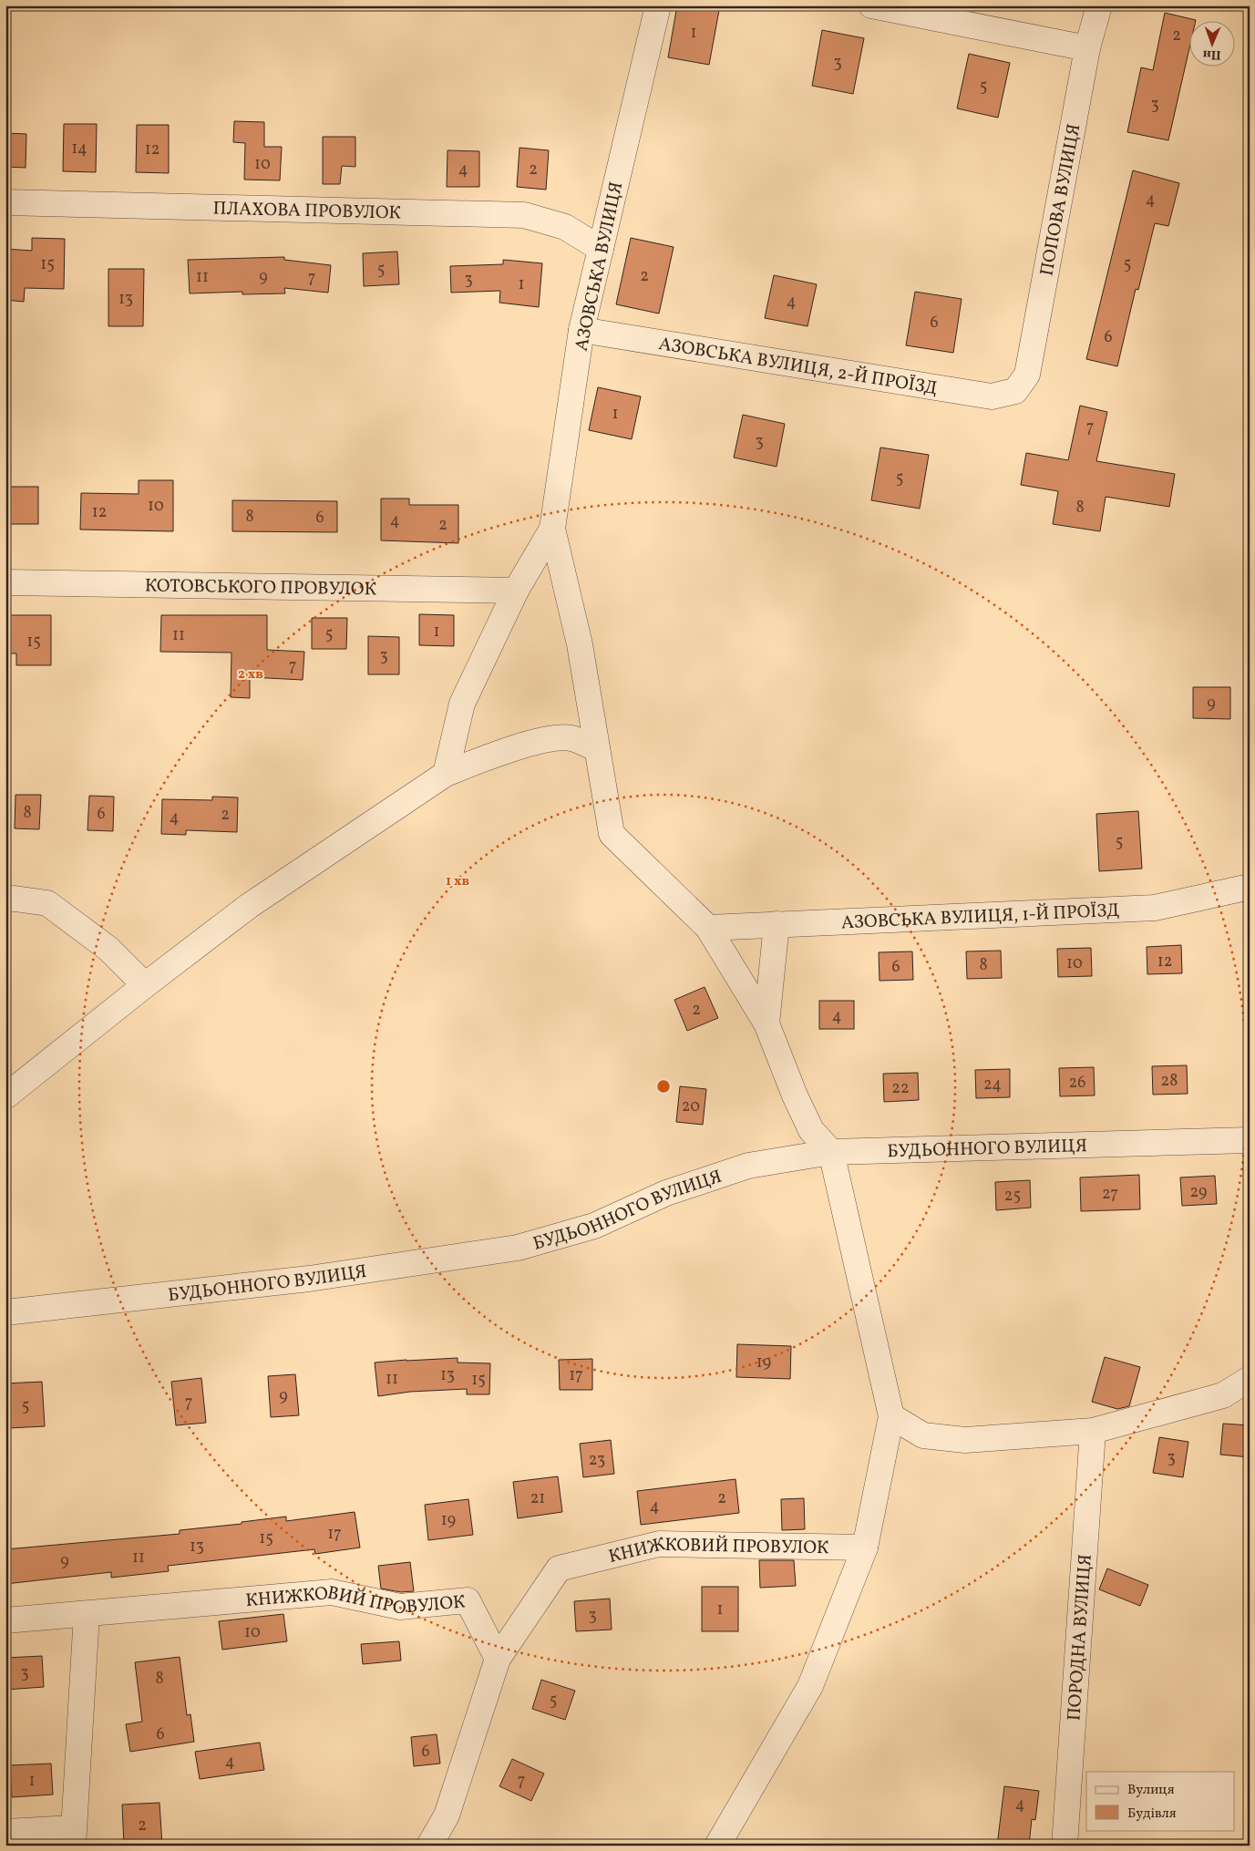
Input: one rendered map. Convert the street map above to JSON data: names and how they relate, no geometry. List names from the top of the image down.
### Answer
{
  "streets": {
    "street": [
      "ПОПОВА ВУЛИЦЯ",
      "ПЛАХОВА ПРОВУЛОК",
      "АЗОВСЬКА ВУЛИЦЯ",
      "АЗОВСЬКА ВУЛИЦЯ, 2-Й ПРОЇЗД",
      "КОТОВСЬКОГО ПРОВУЛОК",
      "АЗОВСЬКА ВУЛИЦЯ, 1-Й ПРОЇЗД",
      "БУДЬОННОГО ВУЛИЦЯ",
      "КНИЖКОВИЙ ПРОВУЛОК",
      "ПОРОДНА ВУЛИЦЯ"
    ]
  },
  "crossings": [
    ["ПОПОВА ВУЛИЦЯ", "АЗОВСЬКА ВУЛИЦЯ, 2-Й ПРОЇЗД"],
    ["ПЛАХОВА ПРОВУЛОК", "АЗОВСЬКА ВУЛИЦЯ"],
    ["АЗОВСЬКА ВУЛИЦЯ", "АЗОВСЬКА ВУЛИЦЯ, 2-Й ПРОЇЗД"]
  ],
  "house_numbers": [
    "1",
    "2",
    "3",
    "5",
    "3",
    "14",
    "12",
    "10",
    "4",
    "2",
    "4",
    "15",
    "5",
    "5",
    "2",
    "11",
    "9",
    "7",
    "3",
    "1",
    "13",
    "4",
    "6",
    "6",
    "1",
    "7",
    "3",
    "5",
    "10",
    "8",
    "12",
    "8",
    "6",
    "4",
    "2",
    "1",
    "5",
    "11",
    "15",
    "3",
    "7",
    "9",
    "8",
    "6",
    "2",
    "4",
    "5",
    "12",
    "10",
    "8",
    "6",
    "2",
    "4",
    "28",
    "26",
    "24",
    "22",
    "20",
    "29",
    "27",
    "25",
    "19",
    "13",
    "17",
    "11",
    "15",
    "9",
    "7",
    "5",
    "3",
    "23",
    "21",
    "2",
    "4",
    "19",
    "17",
    "15",
    "13",
    "11",
    "9",
    "1",
    "3",
    "10",
    "3",
    "8",
    "5",
    "6",
    "6",
    "4",
    "1",
    "7",
    "4",
    "2"
  ],
  "legend": ["Вулиця", "Будівля"],
  "north": "bottom",
  "rings": ["2 хв", "1 хв"]
}
